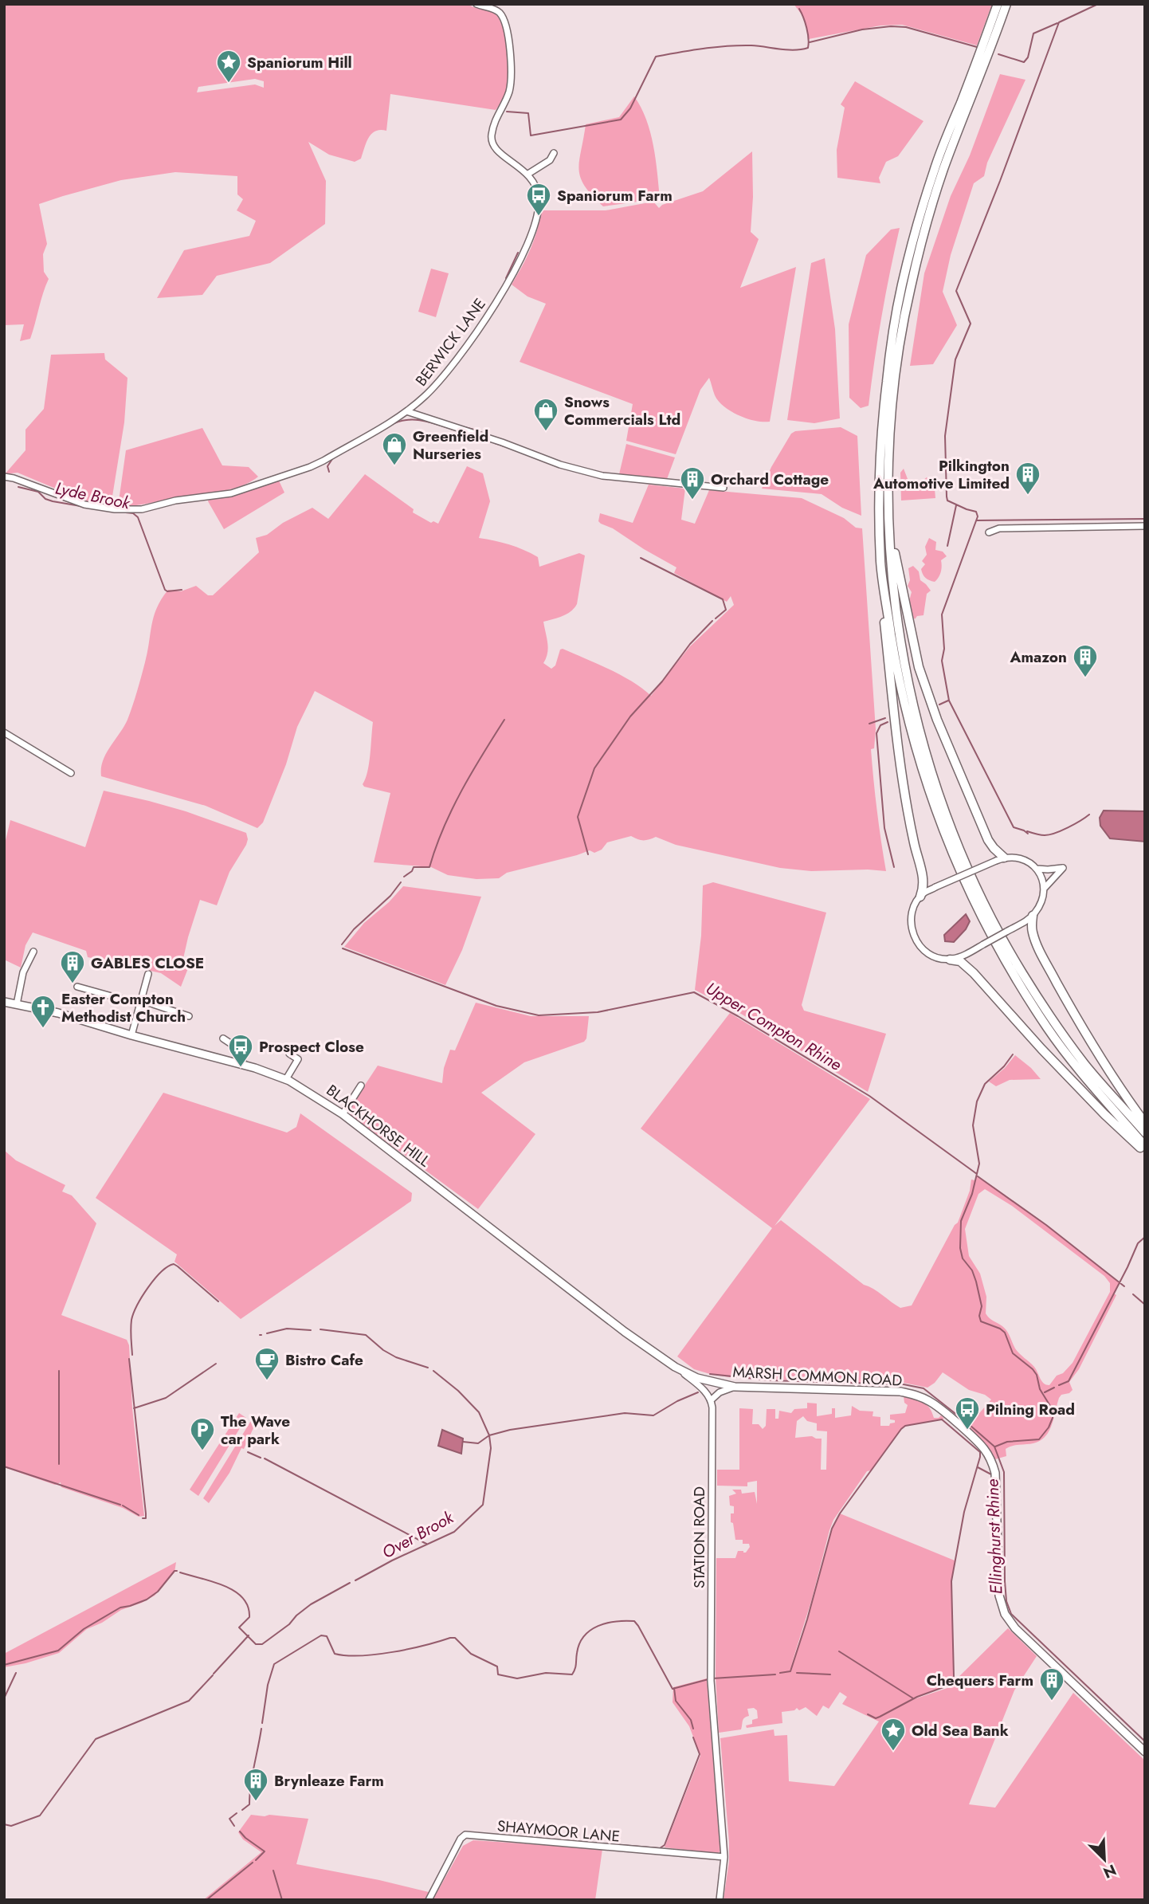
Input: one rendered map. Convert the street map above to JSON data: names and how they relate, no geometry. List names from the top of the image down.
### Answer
{
  "streets": {
    "main road": ["BLACKHORSE HILL", "MARSH COMMON ROAD"],
    "street": ["BERWICK LANE", "STATION ROAD", "SHAYMOOR LANE"]
  },
  "crossings": [
    ["BLACKHORSE HILL", "MARSH COMMON ROAD"],
    ["STATION ROAD", "SHAYMOOR LANE"]
  ],
  "water": [
    "Lyde Brook",
    "Upper Compton Rhine",
    "Over Brook",
    "Ellinghurst Rhine"
  ],
  "places": {
    "place": ["Spaniorum Hill", "Old Sea Bank"],
    "bus stop": ["Spaniorum Farm", "Prospect Close", "Pilning Road"],
    "shop": ["Snows Commercials Ltd", "Greenfield Nurseries"],
    "building": [
      "Pilkington Automotive Limited",
      "Orchard Cottage",
      "Amazon",
      "GABLES CLOSE",
      "Chequers Farm",
      "Brynleaze Farm"
    ],
    "church": ["Easter Compton Methodist Church"],
    "cafe": ["Bistro Cafe"],
    "parking": ["The Wave car park"]
  },
  "north": "bottom right"
}
